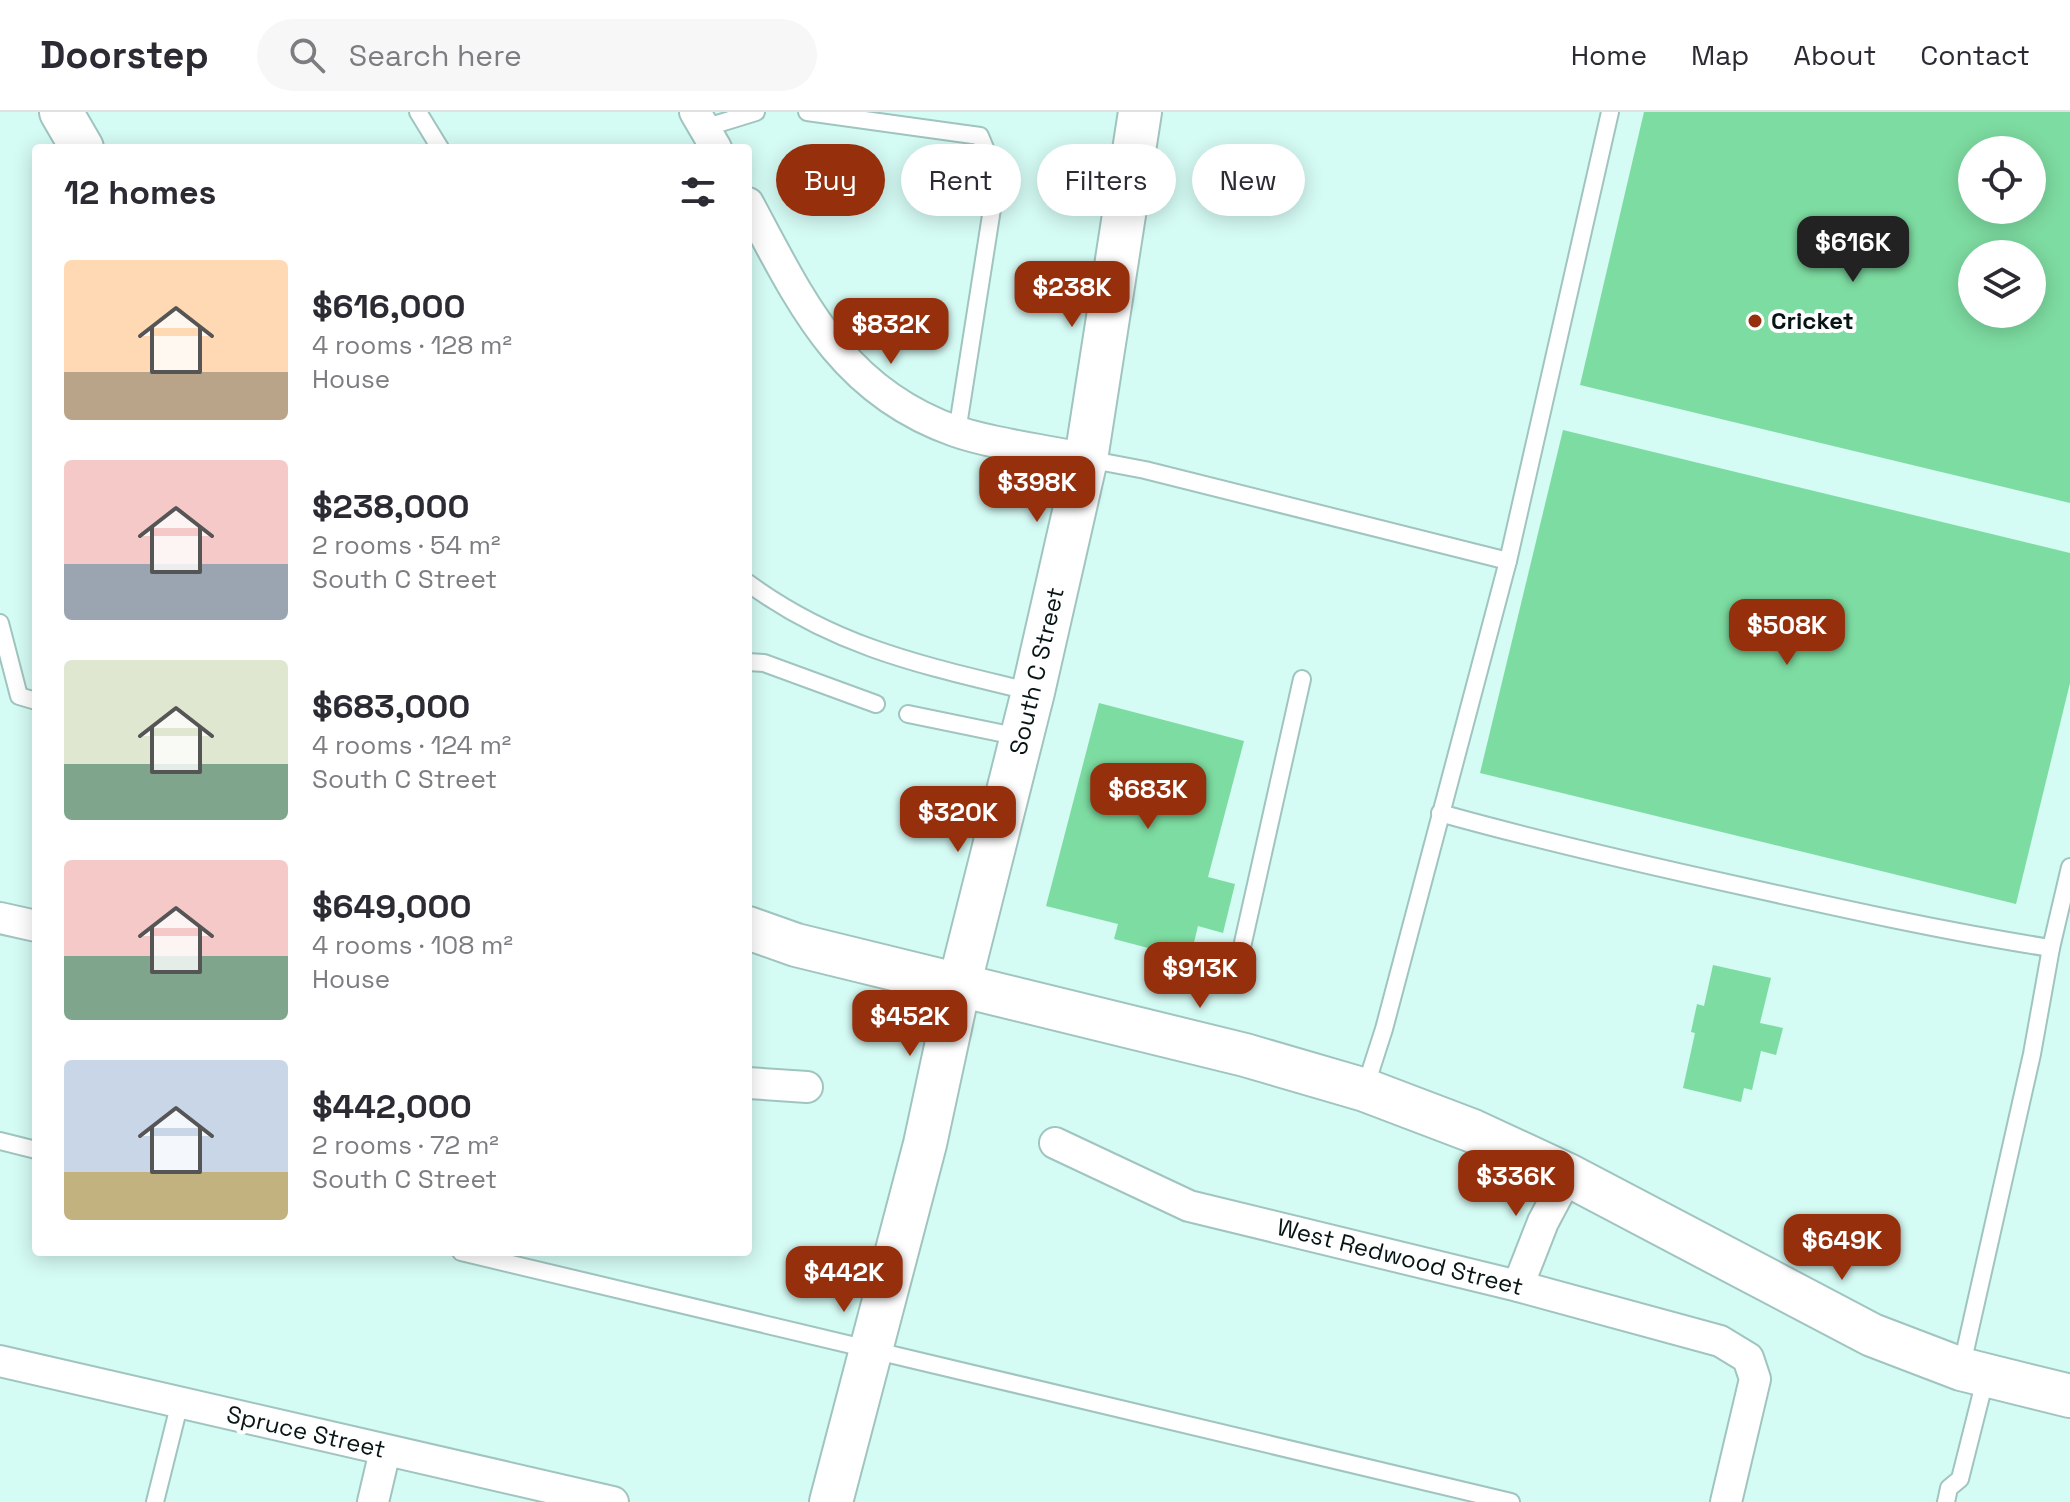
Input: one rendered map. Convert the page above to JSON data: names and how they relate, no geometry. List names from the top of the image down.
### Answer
{
  "streets": {
    "main road": ["South C Street"],
    "street": ["West Redwood Street", "Spruce Street"]
  },
  "places": ["Cricket"],
  "page": {
    "header": "Doorstep",
    "search": "Search here",
    "nav": [
      "Home",
      "Map",
      "About",
      "Contact"
    ],
    "chip": [
      "Buy",
      "Rent",
      "Filters",
      "New"
    ],
    "heading": "12 homes",
    "price": [
      "$616K",
      "$238K",
      "$832K",
      "$398K",
      "$508K",
      "$683K",
      "$320K",
      "$913K",
      "$452K",
      "$336K",
      "$649K",
      "$442K"
    ],
    "list": [
      {
        "name": "$616,000",
        "note": "4 rooms · 128 m² · House"
      },
      {
        "name": "$238,000",
        "note": "2 rooms · 54 m² · South C Street"
      },
      {
        "name": "$683,000",
        "note": "4 rooms · 124 m² · South C Street"
      },
      {
        "name": "$649,000",
        "note": "4 rooms · 108 m² · House"
      },
      {
        "name": "$442,000",
        "note": "2 rooms · 72 m² · South C Street"
      }
    ]
  }
}
